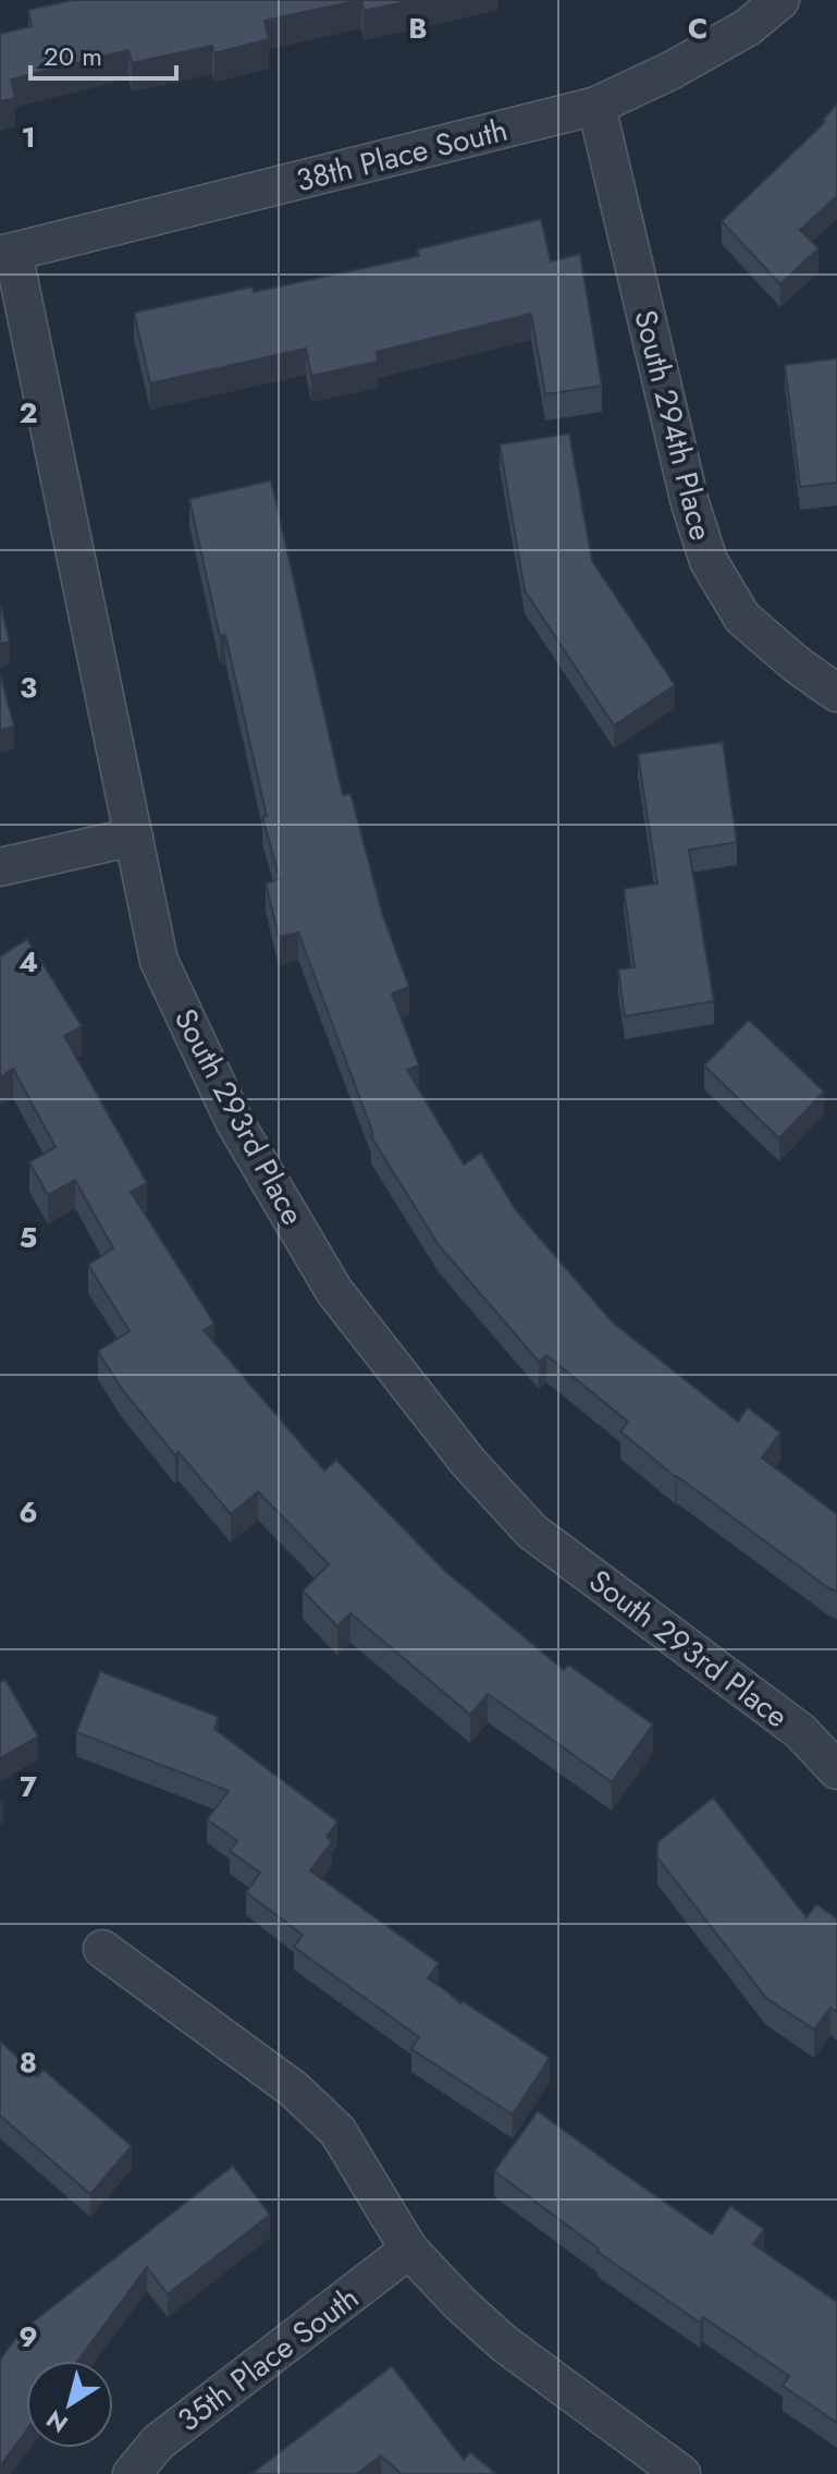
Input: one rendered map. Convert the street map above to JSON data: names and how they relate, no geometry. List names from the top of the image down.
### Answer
{
  "streets": {
    "street": [
      "38th Place South",
      "South 294th Place",
      "South 293rd Place",
      "35th Place South"
    ]
  },
  "crossings": [
    ["38th Place South", "South 294th Place"],
    ["38th Place South", "South 293rd Place"]
  ],
  "scale_bar": "20 m",
  "north": "bottom left",
  "grid": {
    "columns": ["B", "C"],
    "rows": [
      "1",
      "2",
      "3",
      "4",
      "5",
      "6",
      "7",
      "8",
      "9"
    ]
  }
}
